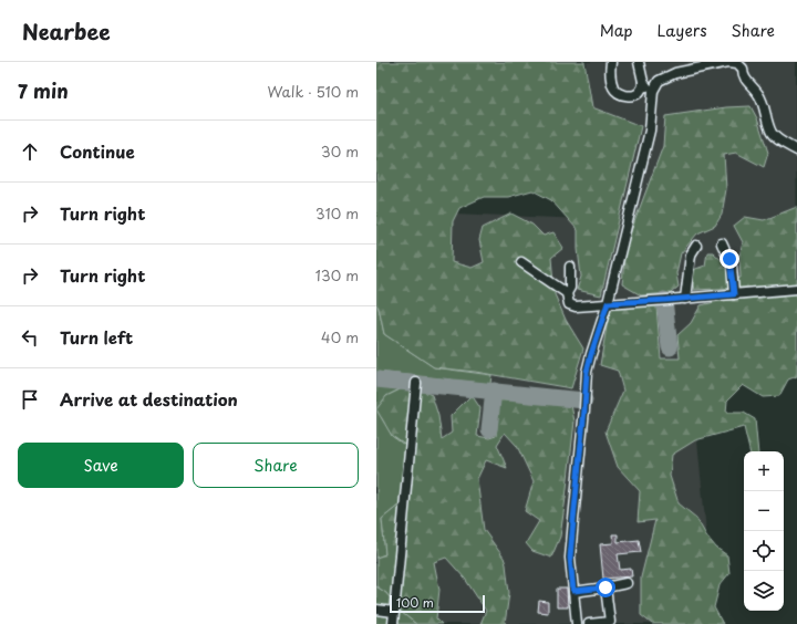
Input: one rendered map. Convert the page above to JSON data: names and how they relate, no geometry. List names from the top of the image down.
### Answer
{
  "scale_bar": "100 m",
  "page": {
    "header": "Nearbee",
    "nav": ["Map", "Layers", "Share"],
    "heading": ["7 min", "Walk · 510 m"],
    "list": [
      ["Continue", "30 m"],
      ["Turn right", "310 m"],
      ["Turn right", "130 m"],
      ["Turn left", "40 m"],
      "Arrive at destination"
    ],
    "buttons": ["Save", "Share"],
    "map_buttons": ["+", "−"],
    "scale": "100 m"
  }
}
